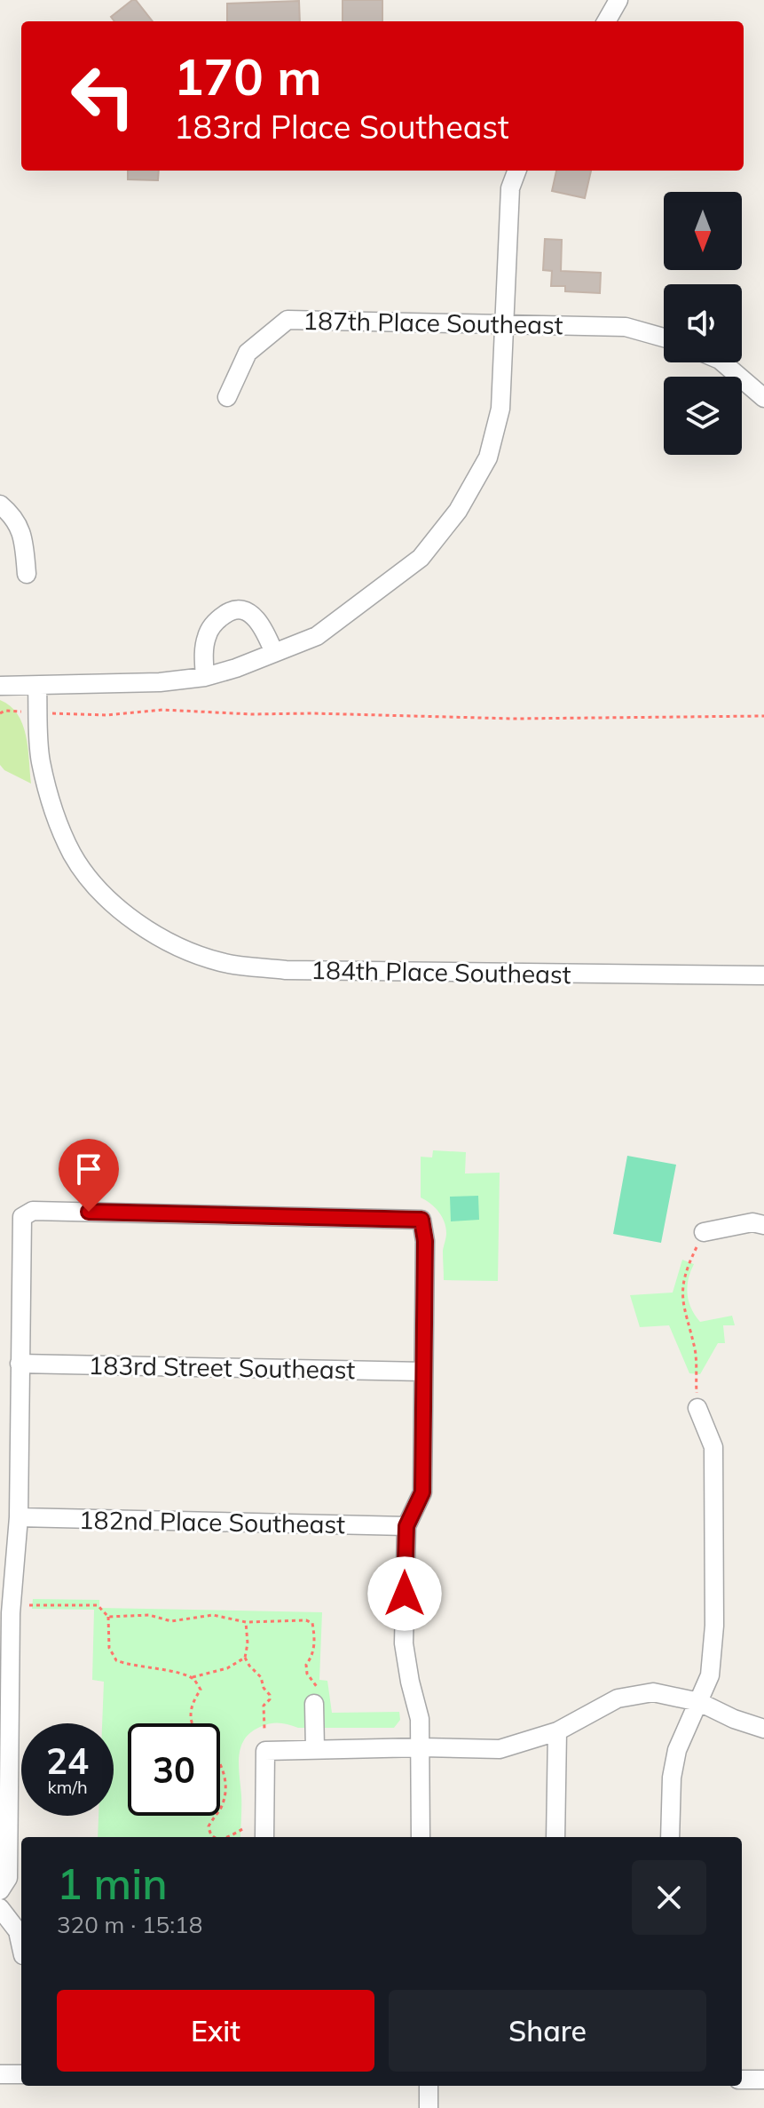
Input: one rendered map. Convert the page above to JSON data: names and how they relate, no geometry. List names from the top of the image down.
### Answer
{
  "streets": {
    "street": [
      "187th Place Southeast",
      "184th Place Southeast",
      "183rd Street Southeast",
      "182nd Place Southeast"
    ]
  },
  "north": "bottom",
  "page": {
    "turn": ["170 m", "183rd Place Southeast"],
    "speed": "24 km/h",
    "limit": "30",
    "heading": ["1 min", "320 m · 15:18"],
    "buttons": ["Exit", "Share"]
  }
}
